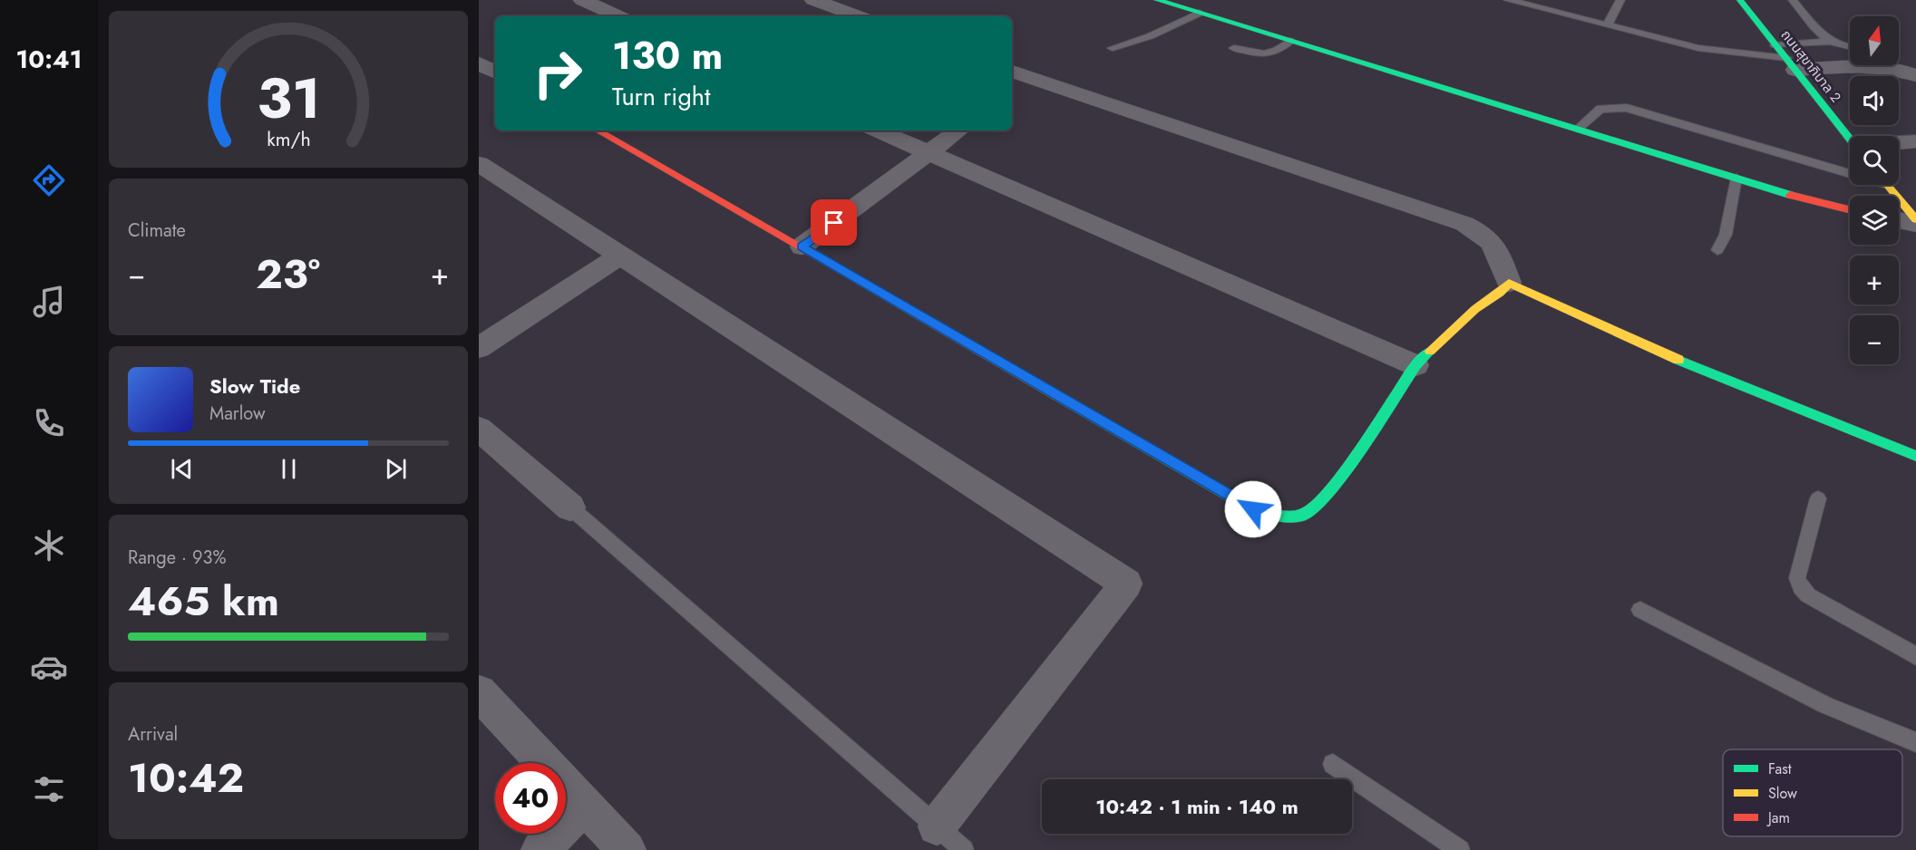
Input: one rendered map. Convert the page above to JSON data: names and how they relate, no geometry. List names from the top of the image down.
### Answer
{
  "streets": {
    "street": ["ถนนสุขาภิบาล 2"]
  },
  "legend": ["Fast", "Slow", "Jam"],
  "north": "top",
  "page": {
    "tabs": "10:41",
    "map_buttons": ["+", "−"],
    "turn": ["130 m", "Turn right"],
    "tile": [
      "Climate",
      ["Range · 93%", "465 km"],
      ["Arrival", "10:42"]
    ],
    "heat": ["−", "23°", "+"],
    "song": ["Slow Tide", "Marlow"],
    "limit": "40",
    "trip": "10:42 · 1 min · 140 m",
    "gauge": ["31", "km/h"]
  }
}
